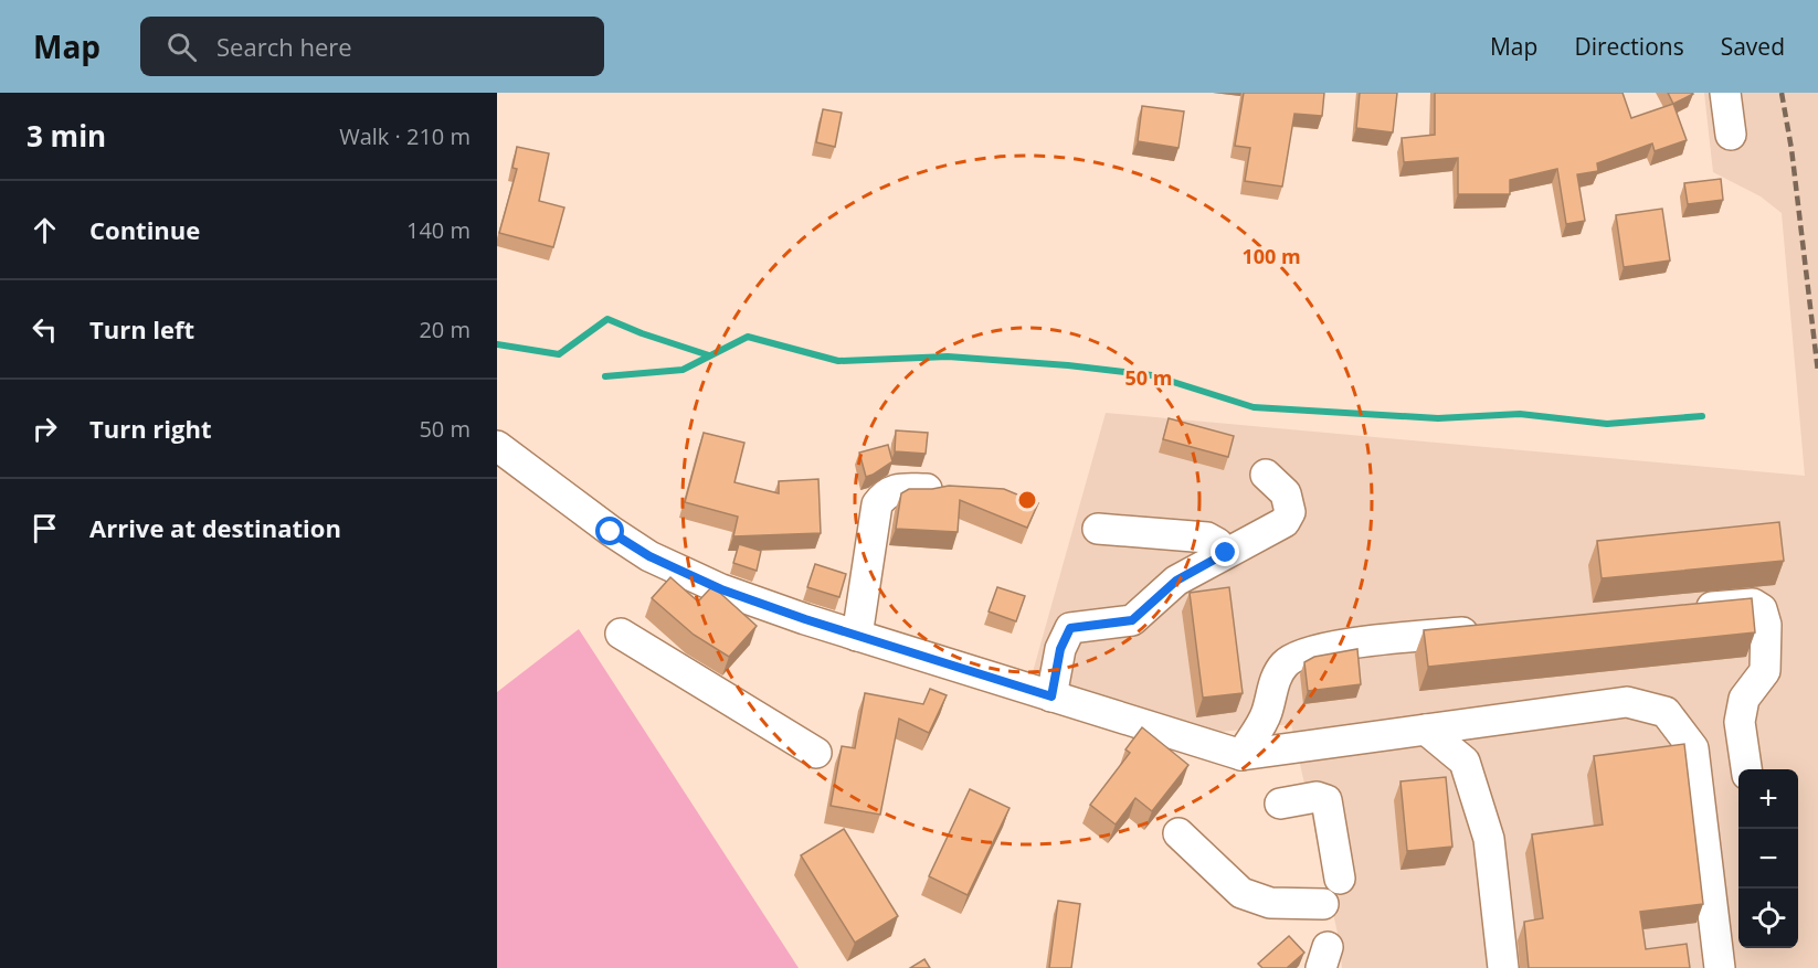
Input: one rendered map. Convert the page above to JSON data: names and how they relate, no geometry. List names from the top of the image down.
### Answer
{
  "page": {
    "header": "Map",
    "search": "Search here",
    "nav": ["Map", "Directions", "Saved"],
    "heading": ["3 min", "Walk · 210 m"],
    "list": [
      ["Continue", "140 m"],
      ["Turn left", "20 m"],
      ["Turn right", "50 m"],
      "Arrive at destination"
    ],
    "map_buttons": ["+", "−"]
  },
  "rings": ["100 m", "50 m"]
}
